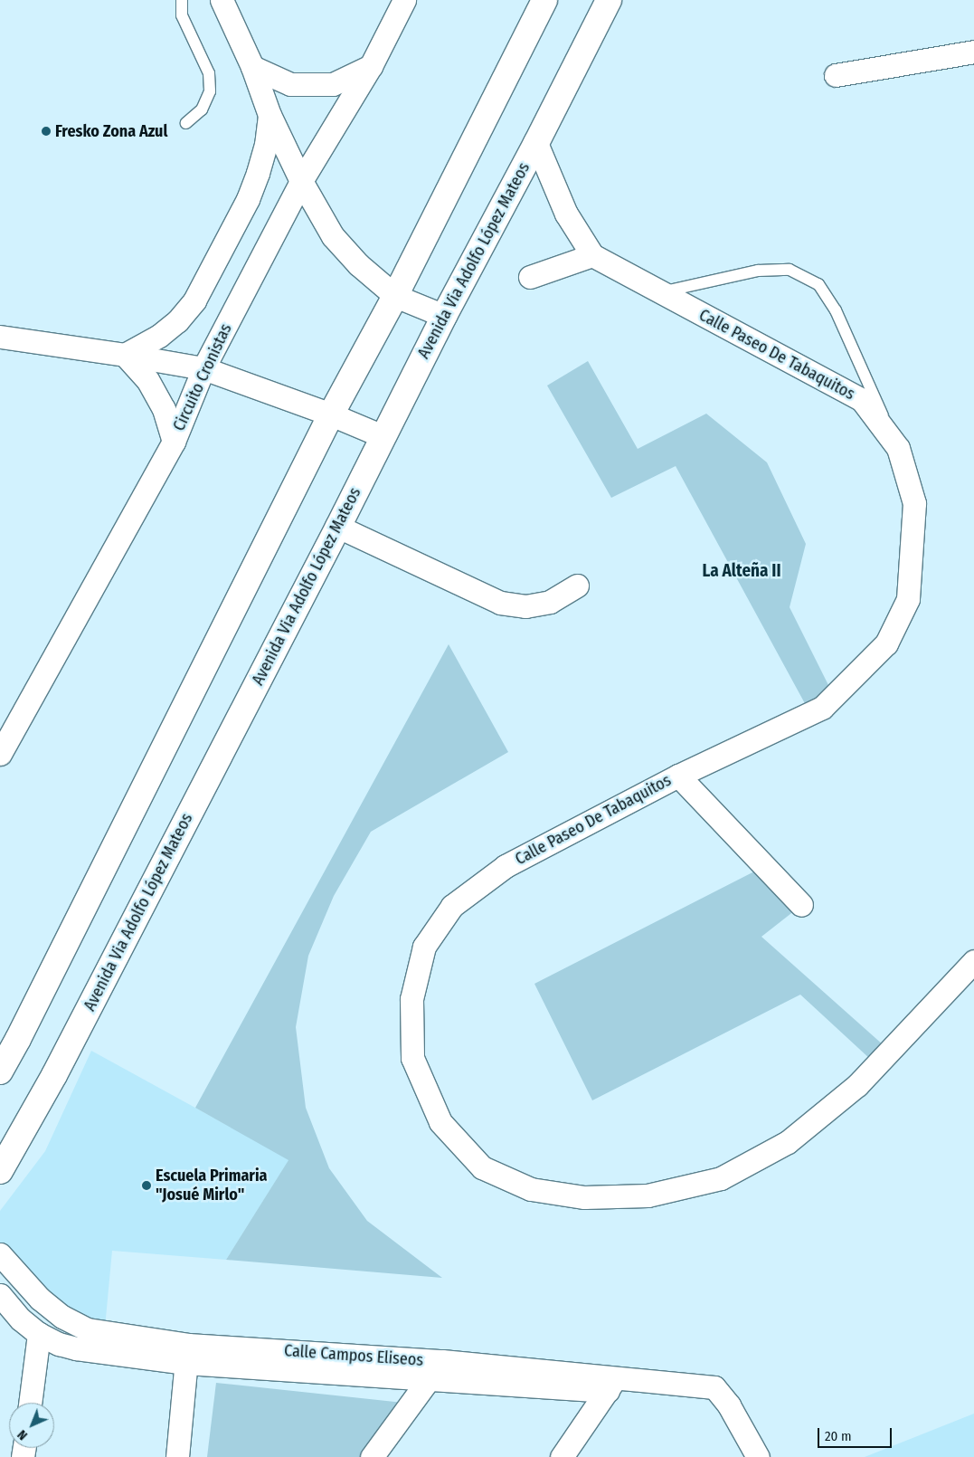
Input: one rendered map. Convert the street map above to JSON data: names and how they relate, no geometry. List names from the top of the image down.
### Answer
{
  "streets": {
    "main road": ["Avenida Via Adolfo López Mateos"],
    "street": ["Calle Paseo De Tabaquitos", "Circuito Cronistas", "Calle Campos Eliseos"]
  },
  "crossings": [
    ["Avenida Via Adolfo López Mateos", "Calle Paseo De Tabaquitos"]
  ],
  "districts": ["La Alteña II"],
  "places": ["Fresko Zona Azul", "Escuela Primaria \"Josué Mirlo\""],
  "scale_bar": "20 m",
  "north": "bottom left"
}
